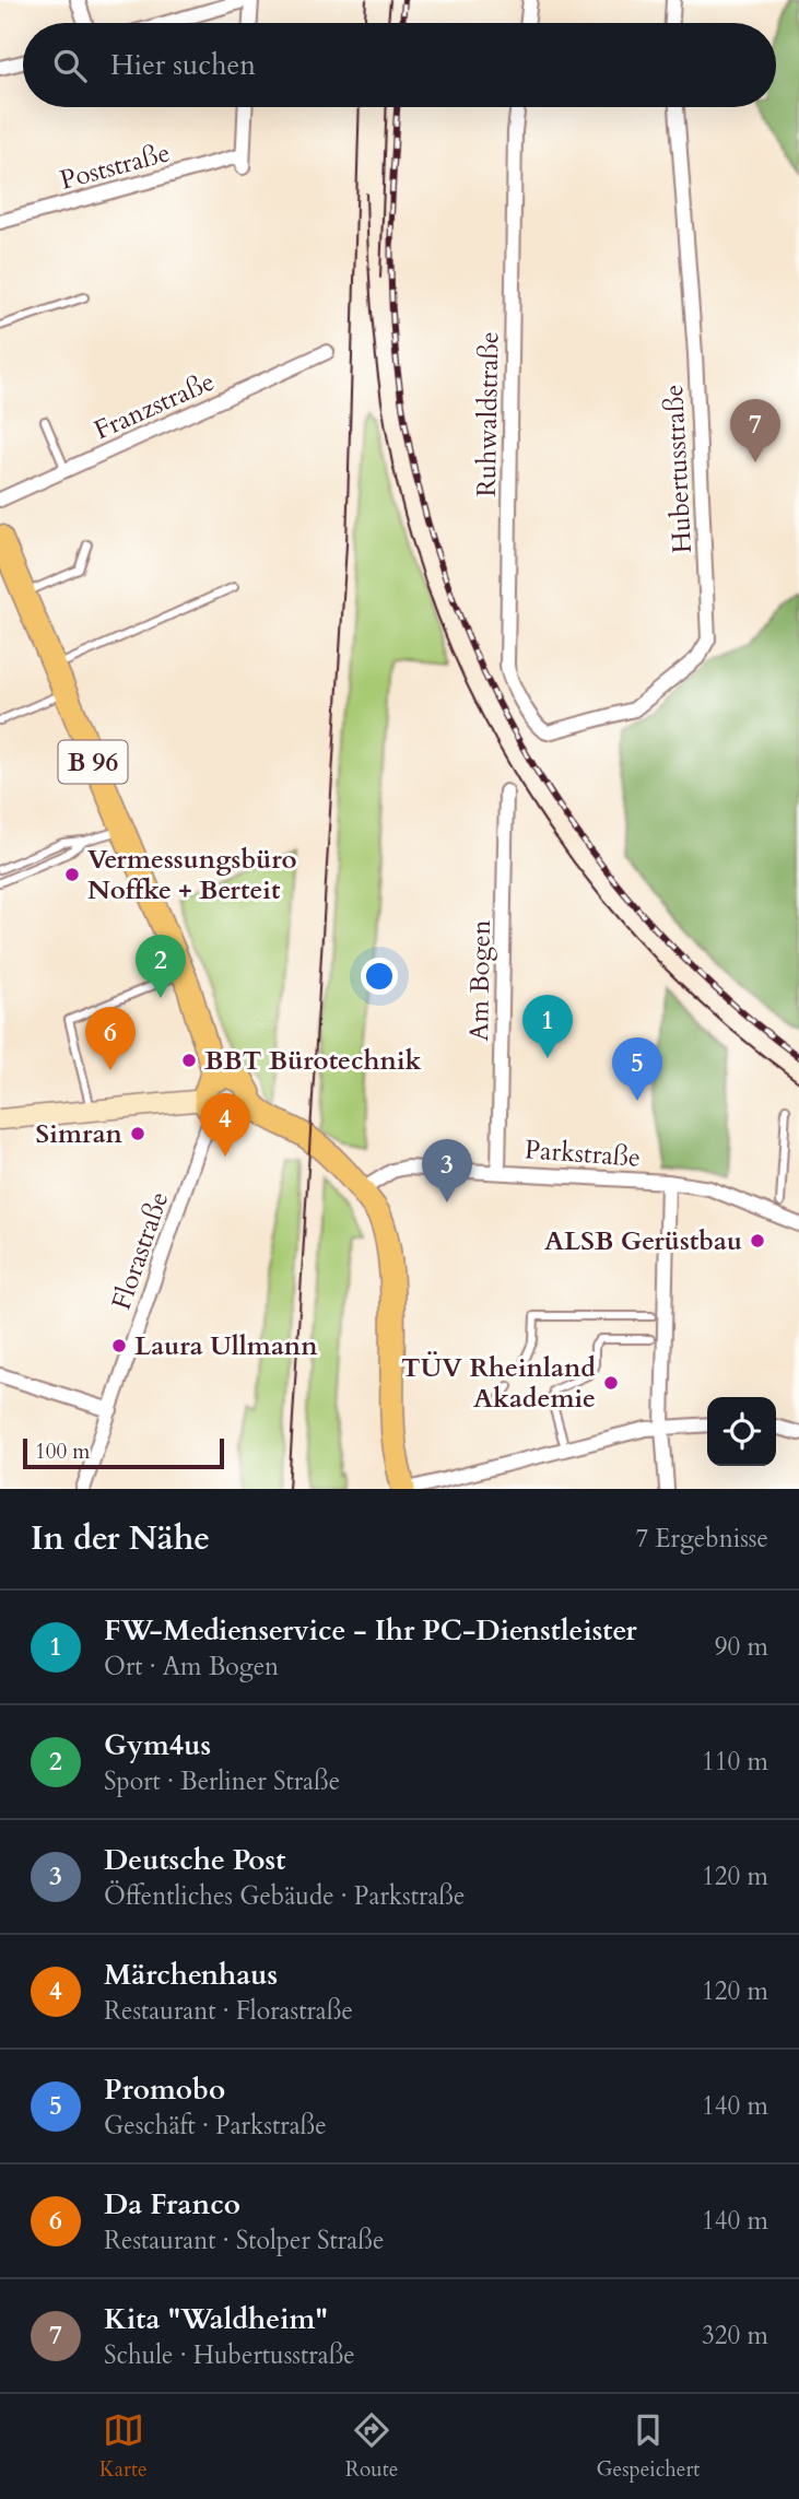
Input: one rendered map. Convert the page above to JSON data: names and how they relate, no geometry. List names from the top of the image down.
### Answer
{
  "streets": {
    "main road": ["B 96"],
    "street": [
      "Poststraße",
      "Franzstraße",
      "Ruhwaldstraße",
      "Hubertusstraße",
      "Am Bogen",
      "Parkstraße",
      "Florastraße"
    ]
  },
  "crossings": [
    ["Ruhwaldstraße", "Hubertusstraße"],
    ["B 96", "Parkstraße"],
    ["B 96", "Florastraße"],
    ["Am Bogen", "Parkstraße"]
  ],
  "places": [
    "Vermessungsbüro Noffke + Berteit",
    "BBT Bürotechnik",
    "Simran",
    "ALSB Gerüstbau",
    "Laura Ullmann",
    "TÜV Rheinland Akademie"
  ],
  "scale_bar": "100 m",
  "page": {
    "search": "Hier suchen",
    "pins": [
      "7",
      "2",
      "1",
      "6",
      "5",
      "4",
      "3"
    ],
    "scale": "100 m",
    "heading": ["In der Nähe", "7 Ergebnisse"],
    "list": [
      {
        "mark": "1",
        "name": "FW-Medienservice - Ihr PC-Dienstleister",
        "note": "Ort · Am Bogen",
        "value": "90 m"
      },
      {
        "mark": "2",
        "name": "Gym4us",
        "note": "Sport · Berliner Straße",
        "value": "110 m"
      },
      {
        "mark": "3",
        "name": "Deutsche Post",
        "note": "Öffentliches Gebäude · Parkstraße",
        "value": "120 m"
      },
      {
        "mark": "4",
        "name": "Märchenhaus",
        "note": "Restaurant · Florastraße",
        "value": "120 m"
      },
      {
        "mark": "5",
        "name": "Promobo",
        "note": "Geschäft · Parkstraße",
        "value": "140 m"
      },
      {
        "mark": "6",
        "name": "Da Franco",
        "note": "Restaurant · Stolper Straße",
        "value": "140 m"
      },
      {
        "mark": "7",
        "name": "Kita \"Waldheim\"",
        "note": "Schule · Hubertusstraße",
        "value": "320 m"
      }
    ],
    "nav": ["Karte", "Route", "Gespeichert"]
  }
}
